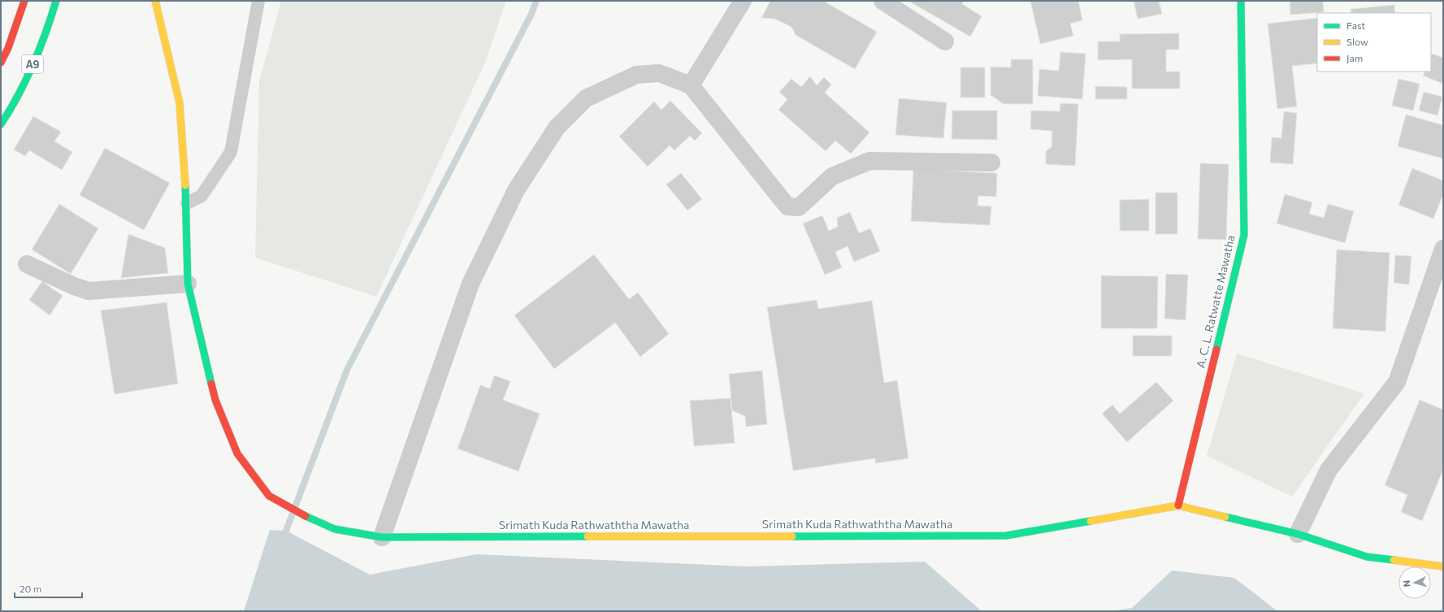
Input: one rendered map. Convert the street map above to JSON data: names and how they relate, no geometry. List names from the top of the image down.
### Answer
{
  "streets": {
    "main road": ["A9", "A. C. L. Ratwatte Mawatha", "Srimath Kuda Rathwaththa Mawatha"]
  },
  "crossings": [
    ["A. C. L. Ratwatte Mawatha", "Srimath Kuda Rathwaththa Mawatha"]
  ],
  "legend": ["Fast", "Slow", "Jam"],
  "scale_bar": "20 m",
  "north": "left"
}
